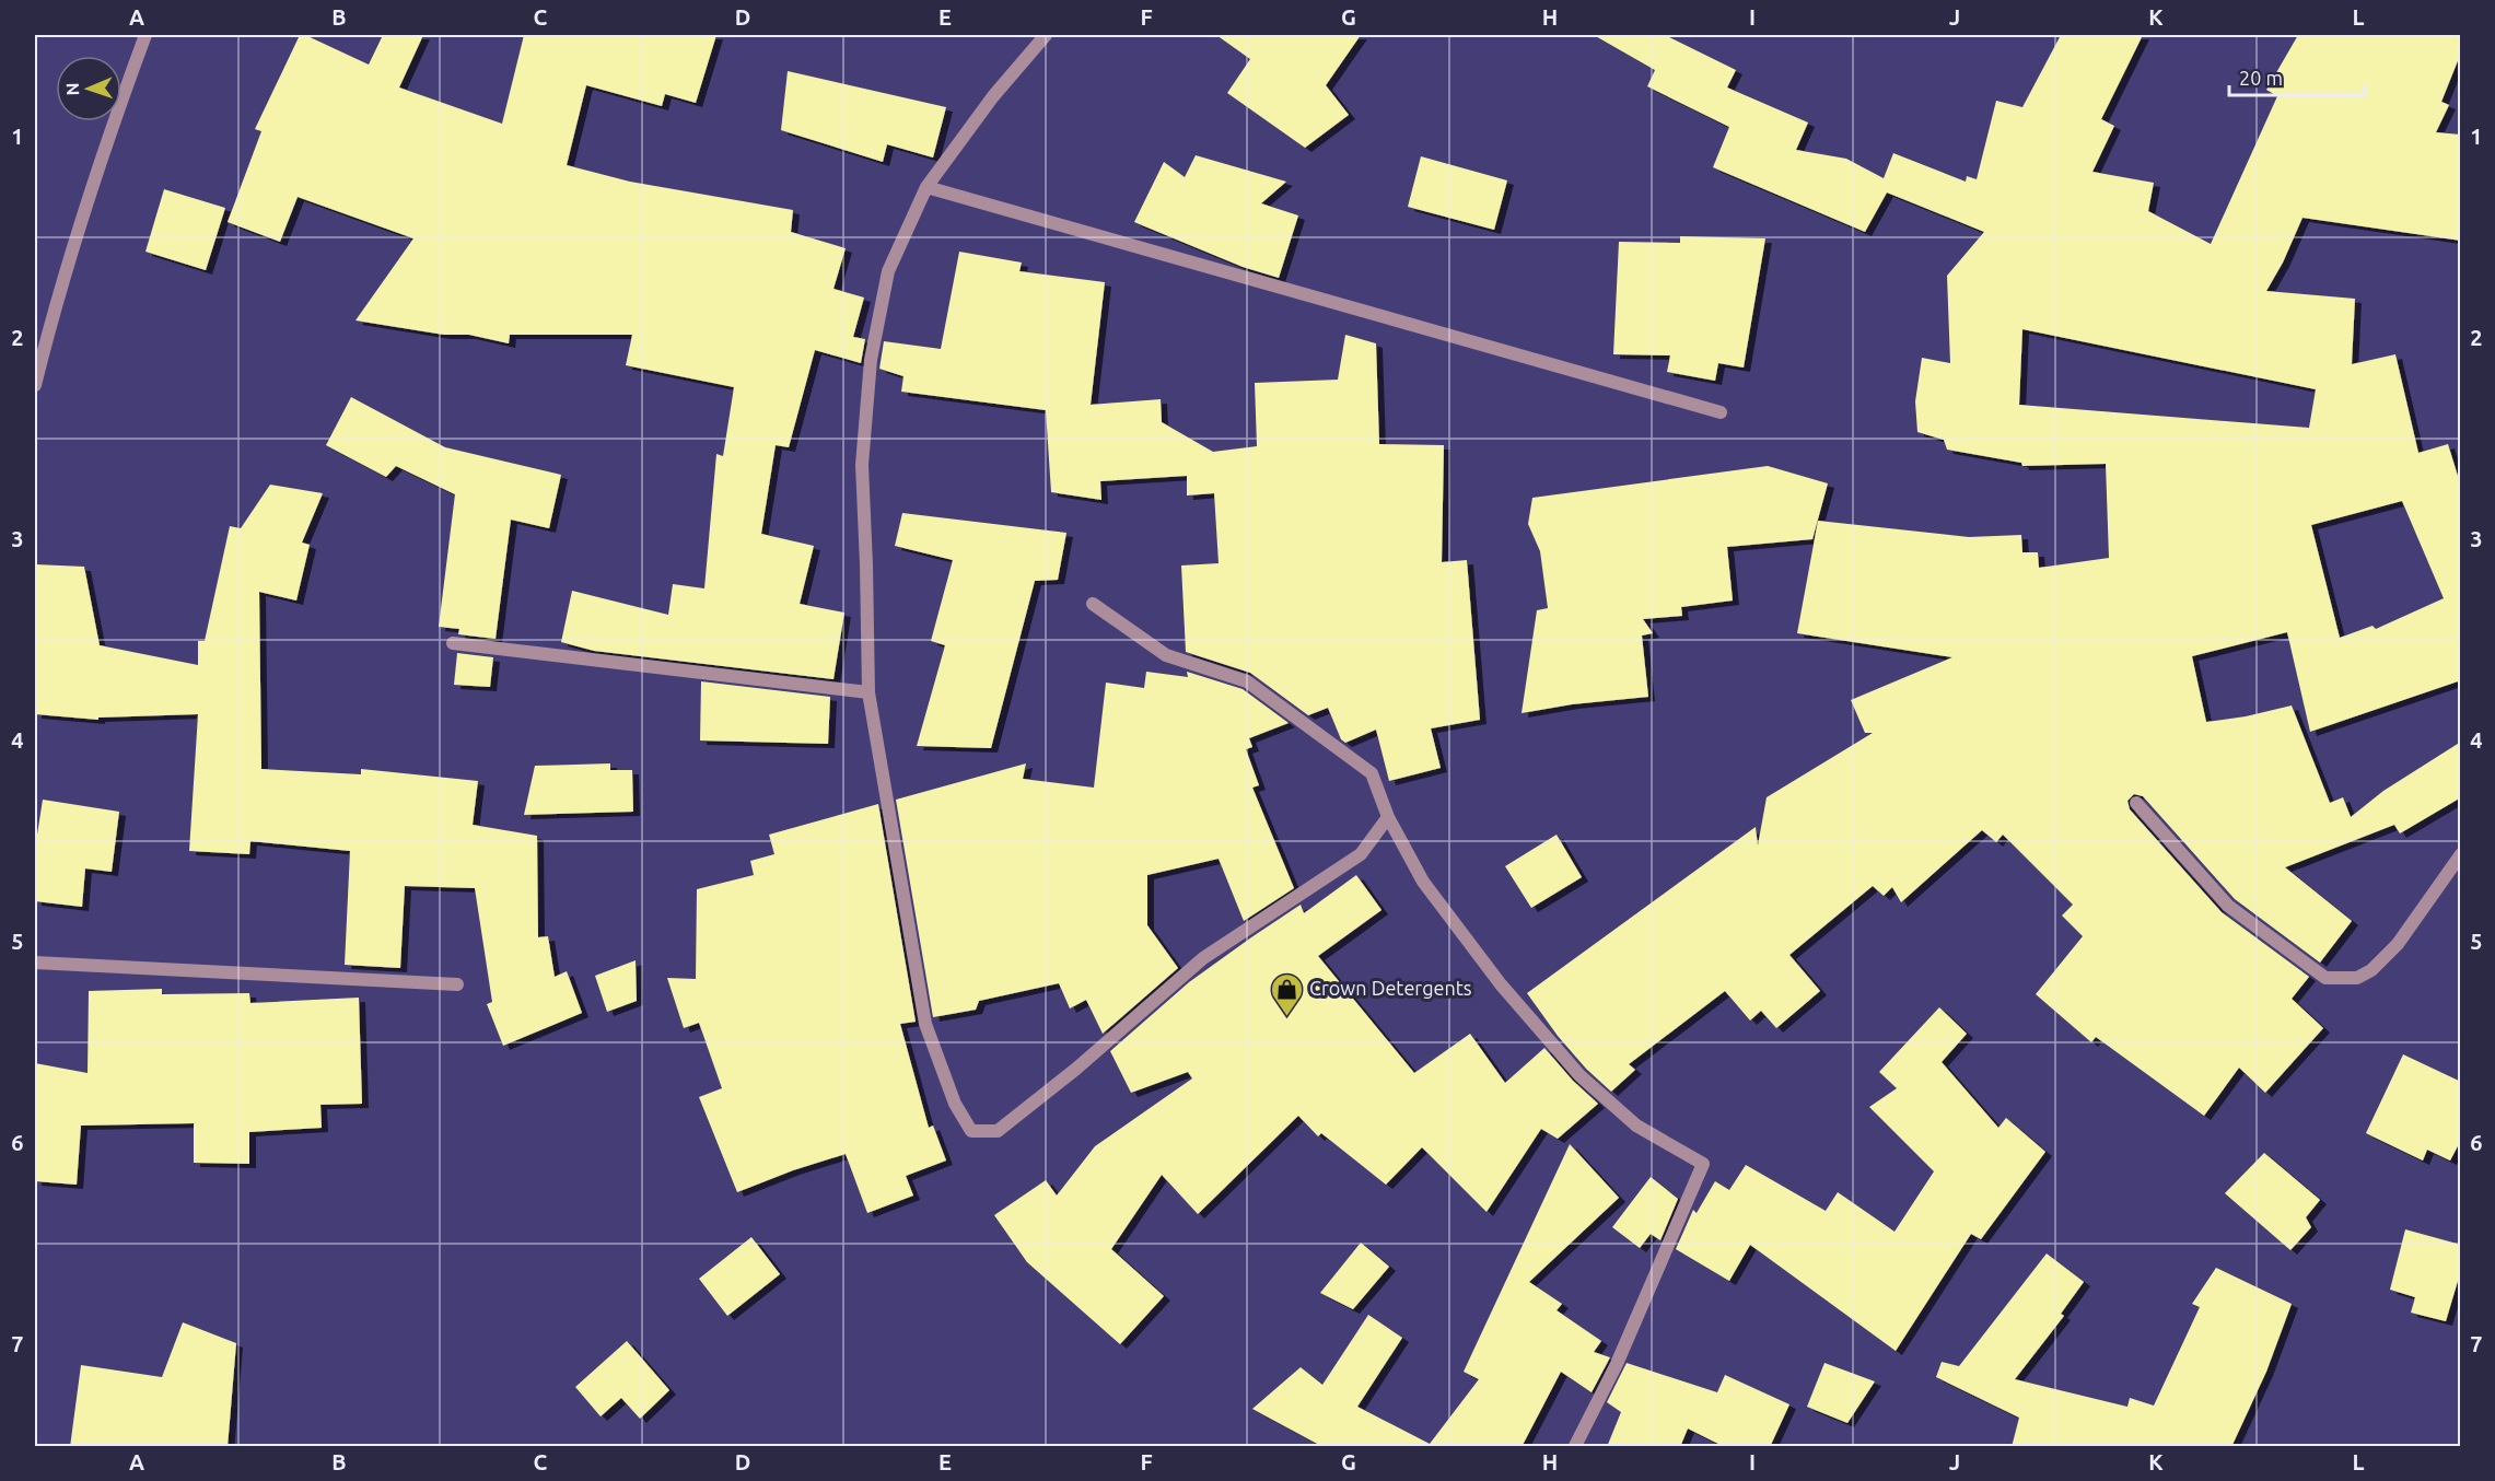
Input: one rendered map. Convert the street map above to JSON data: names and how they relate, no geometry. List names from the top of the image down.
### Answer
{
  "places": {
    "shop": ["Crown Detergents"]
  },
  "scale_bar": "20 m",
  "north": "left",
  "grid": {
    "columns": [
      "A",
      "B",
      "C",
      "D",
      "E",
      "F",
      "G",
      "H",
      "I",
      "J",
      "K",
      "L"
    ],
    "rows": [
      "1",
      "2",
      "3",
      "4",
      "5",
      "6",
      "7"
    ]
  }
}
